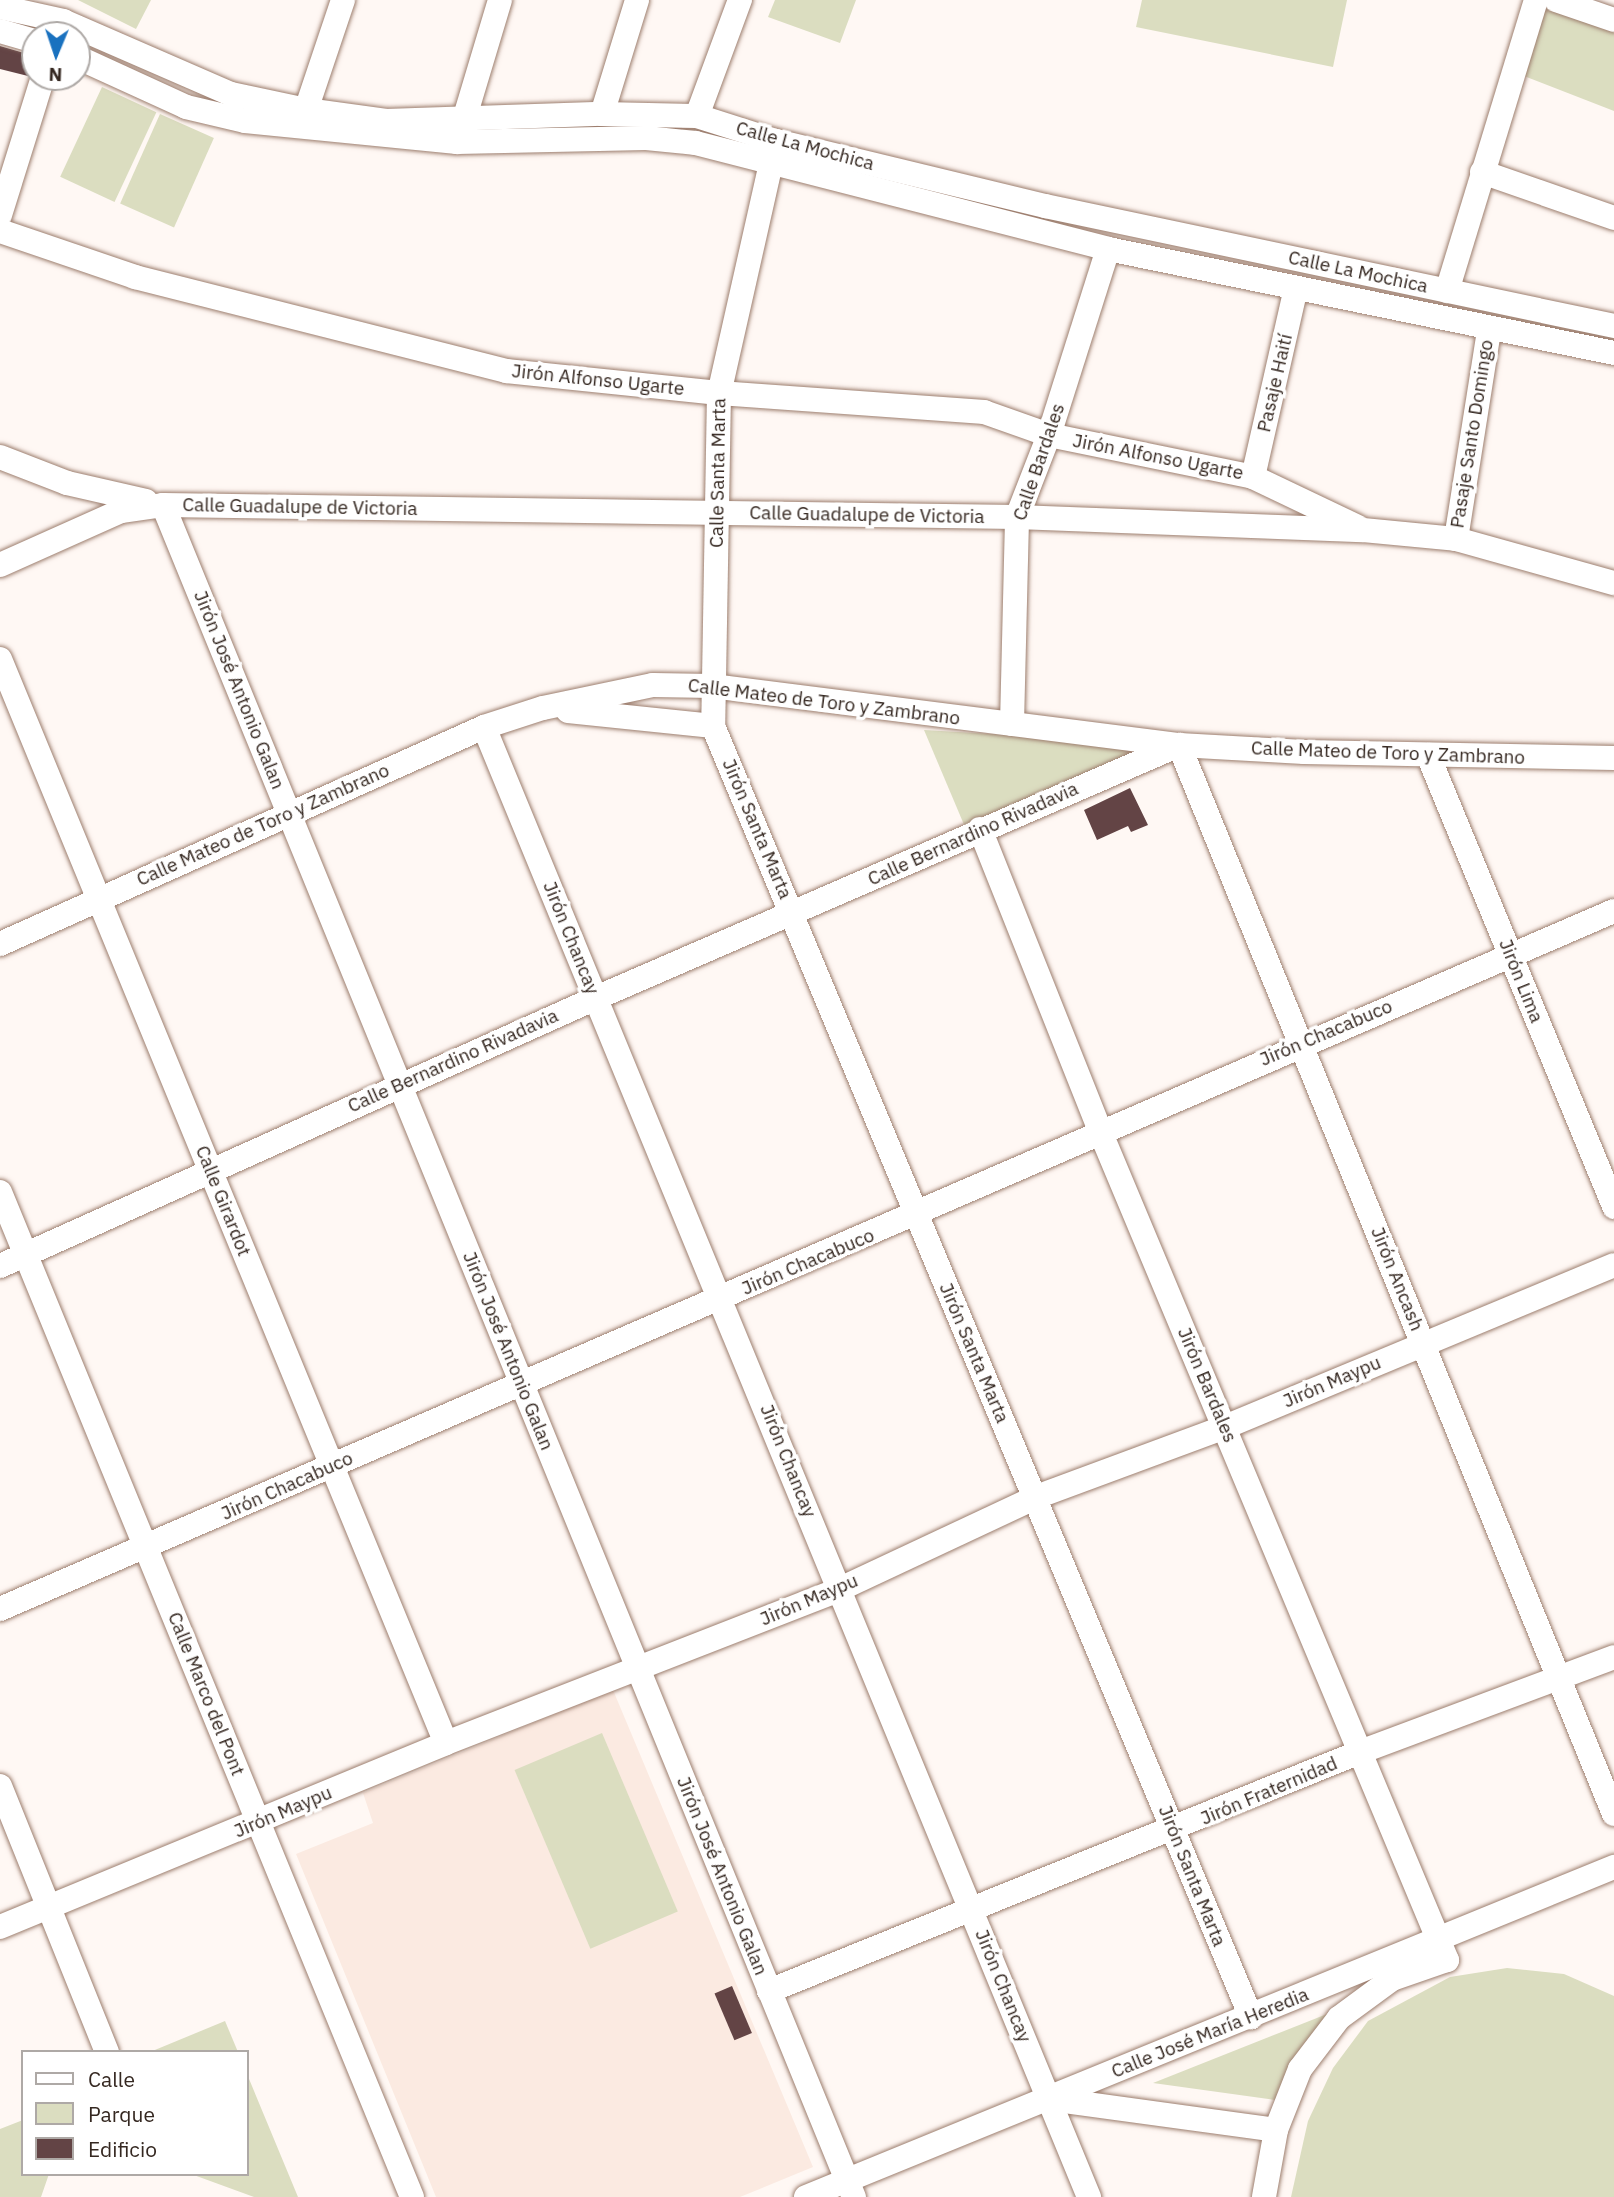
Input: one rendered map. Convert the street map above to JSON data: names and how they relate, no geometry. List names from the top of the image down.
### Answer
{
  "streets": {
    "street": [
      "Calle La Mochica",
      "Jirón Alfonso Ugarte",
      "Pasaje Haití",
      "Pasaje Santo Domingo",
      "Calle Bardales",
      "Calle Santa Marta",
      "Calle Guadalupe de Victoria",
      "Jirón José Antonio Galan",
      "Calle Mateo de Toro y Zambrano",
      "Jirón Santa Marta",
      "Calle Bernardino Rivadavia",
      "Jirón Chancay",
      "Jirón Lima",
      "Jirón Chacabuco",
      "Calle Girardot",
      "Jirón Ancash",
      "Jirón Maypu",
      "Jirón Bardales",
      "Calle Marco del Pont",
      "Jirón Fraternidad",
      "Calle José María Heredia"
    ]
  },
  "crossings": [
    ["Calle La Mochica", "Pasaje Haití"],
    ["Calle La Mochica", "Pasaje Santo Domingo"],
    ["Calle La Mochica", "Calle Bardales"],
    ["Calle La Mochica", "Calle Santa Marta"],
    ["Jirón Alfonso Ugarte", "Pasaje Haití"],
    ["Jirón Alfonso Ugarte", "Calle Bardales"],
    ["Jirón Alfonso Ugarte", "Calle Santa Marta"],
    ["Jirón Alfonso Ugarte", "Calle Guadalupe de Victoria"],
    ["Pasaje Santo Domingo", "Calle Guadalupe de Victoria"],
    ["Calle Bardales", "Calle Guadalupe de Victoria"],
    ["Calle Bardales", "Calle Mateo de Toro y Zambrano"],
    ["Calle Santa Marta", "Calle Guadalupe de Victoria"],
    ["Calle Santa Marta", "Calle Mateo de Toro y Zambrano"],
    ["Calle Santa Marta", "Jirón Santa Marta"],
    ["Calle Guadalupe de Victoria", "Jirón José Antonio Galan"],
    ["Jirón José Antonio Galan", "Calle Mateo de Toro y Zambrano"],
    ["Jirón José Antonio Galan", "Calle Bernardino Rivadavia"],
    ["Jirón José Antonio Galan", "Jirón Chacabuco"],
    ["Jirón José Antonio Galan", "Jirón Maypu"],
    ["Jirón José Antonio Galan", "Jirón Fraternidad"],
    ["Jirón José Antonio Galan", "Calle José María Heredia"],
    ["Calle Mateo de Toro y Zambrano", "Jirón Santa Marta"],
    ["Calle Mateo de Toro y Zambrano", "Calle Bernardino Rivadavia"],
    ["Calle Mateo de Toro y Zambrano", "Jirón Chancay"],
    ["Calle Mateo de Toro y Zambrano", "Jirón Lima"],
    ["Calle Mateo de Toro y Zambrano", "Calle Girardot"],
    ["Calle Mateo de Toro y Zambrano", "Jirón Ancash"],
    ["Jirón Santa Marta", "Calle Bernardino Rivadavia"],
    ["Jirón Santa Marta", "Jirón Chacabuco"],
    ["Jirón Santa Marta", "Jirón Maypu"],
    ["Jirón Santa Marta", "Jirón Fraternidad"],
    ["Jirón Santa Marta", "Calle José María Heredia"],
    ["Calle Bernardino Rivadavia", "Jirón Chancay"],
    ["Calle Bernardino Rivadavia", "Calle Girardot"],
    ["Calle Bernardino Rivadavia", "Jirón Ancash"],
    ["Calle Bernardino Rivadavia", "Jirón Bardales"],
    ["Calle Bernardino Rivadavia", "Calle Marco del Pont"],
    ["Jirón Chancay", "Jirón Chacabuco"],
    ["Jirón Chancay", "Jirón Maypu"],
    ["Jirón Chancay", "Jirón Fraternidad"],
    ["Jirón Chancay", "Calle José María Heredia"],
    ["Jirón Lima", "Jirón Chacabuco"],
    ["Jirón Chacabuco", "Calle Girardot"],
    ["Jirón Chacabuco", "Jirón Ancash"],
    ["Jirón Chacabuco", "Jirón Bardales"],
    ["Jirón Chacabuco", "Calle Marco del Pont"],
    ["Calle Girardot", "Jirón Maypu"],
    ["Jirón Ancash", "Jirón Maypu"],
    ["Jirón Ancash", "Jirón Fraternidad"],
    ["Jirón Maypu", "Jirón Bardales"],
    ["Jirón Maypu", "Calle Marco del Pont"],
    ["Jirón Bardales", "Jirón Fraternidad"],
    ["Jirón Bardales", "Calle José María Heredia"]
  ],
  "legend": ["Calle", "Parque", "Edificio"],
  "north": "bottom"
}
